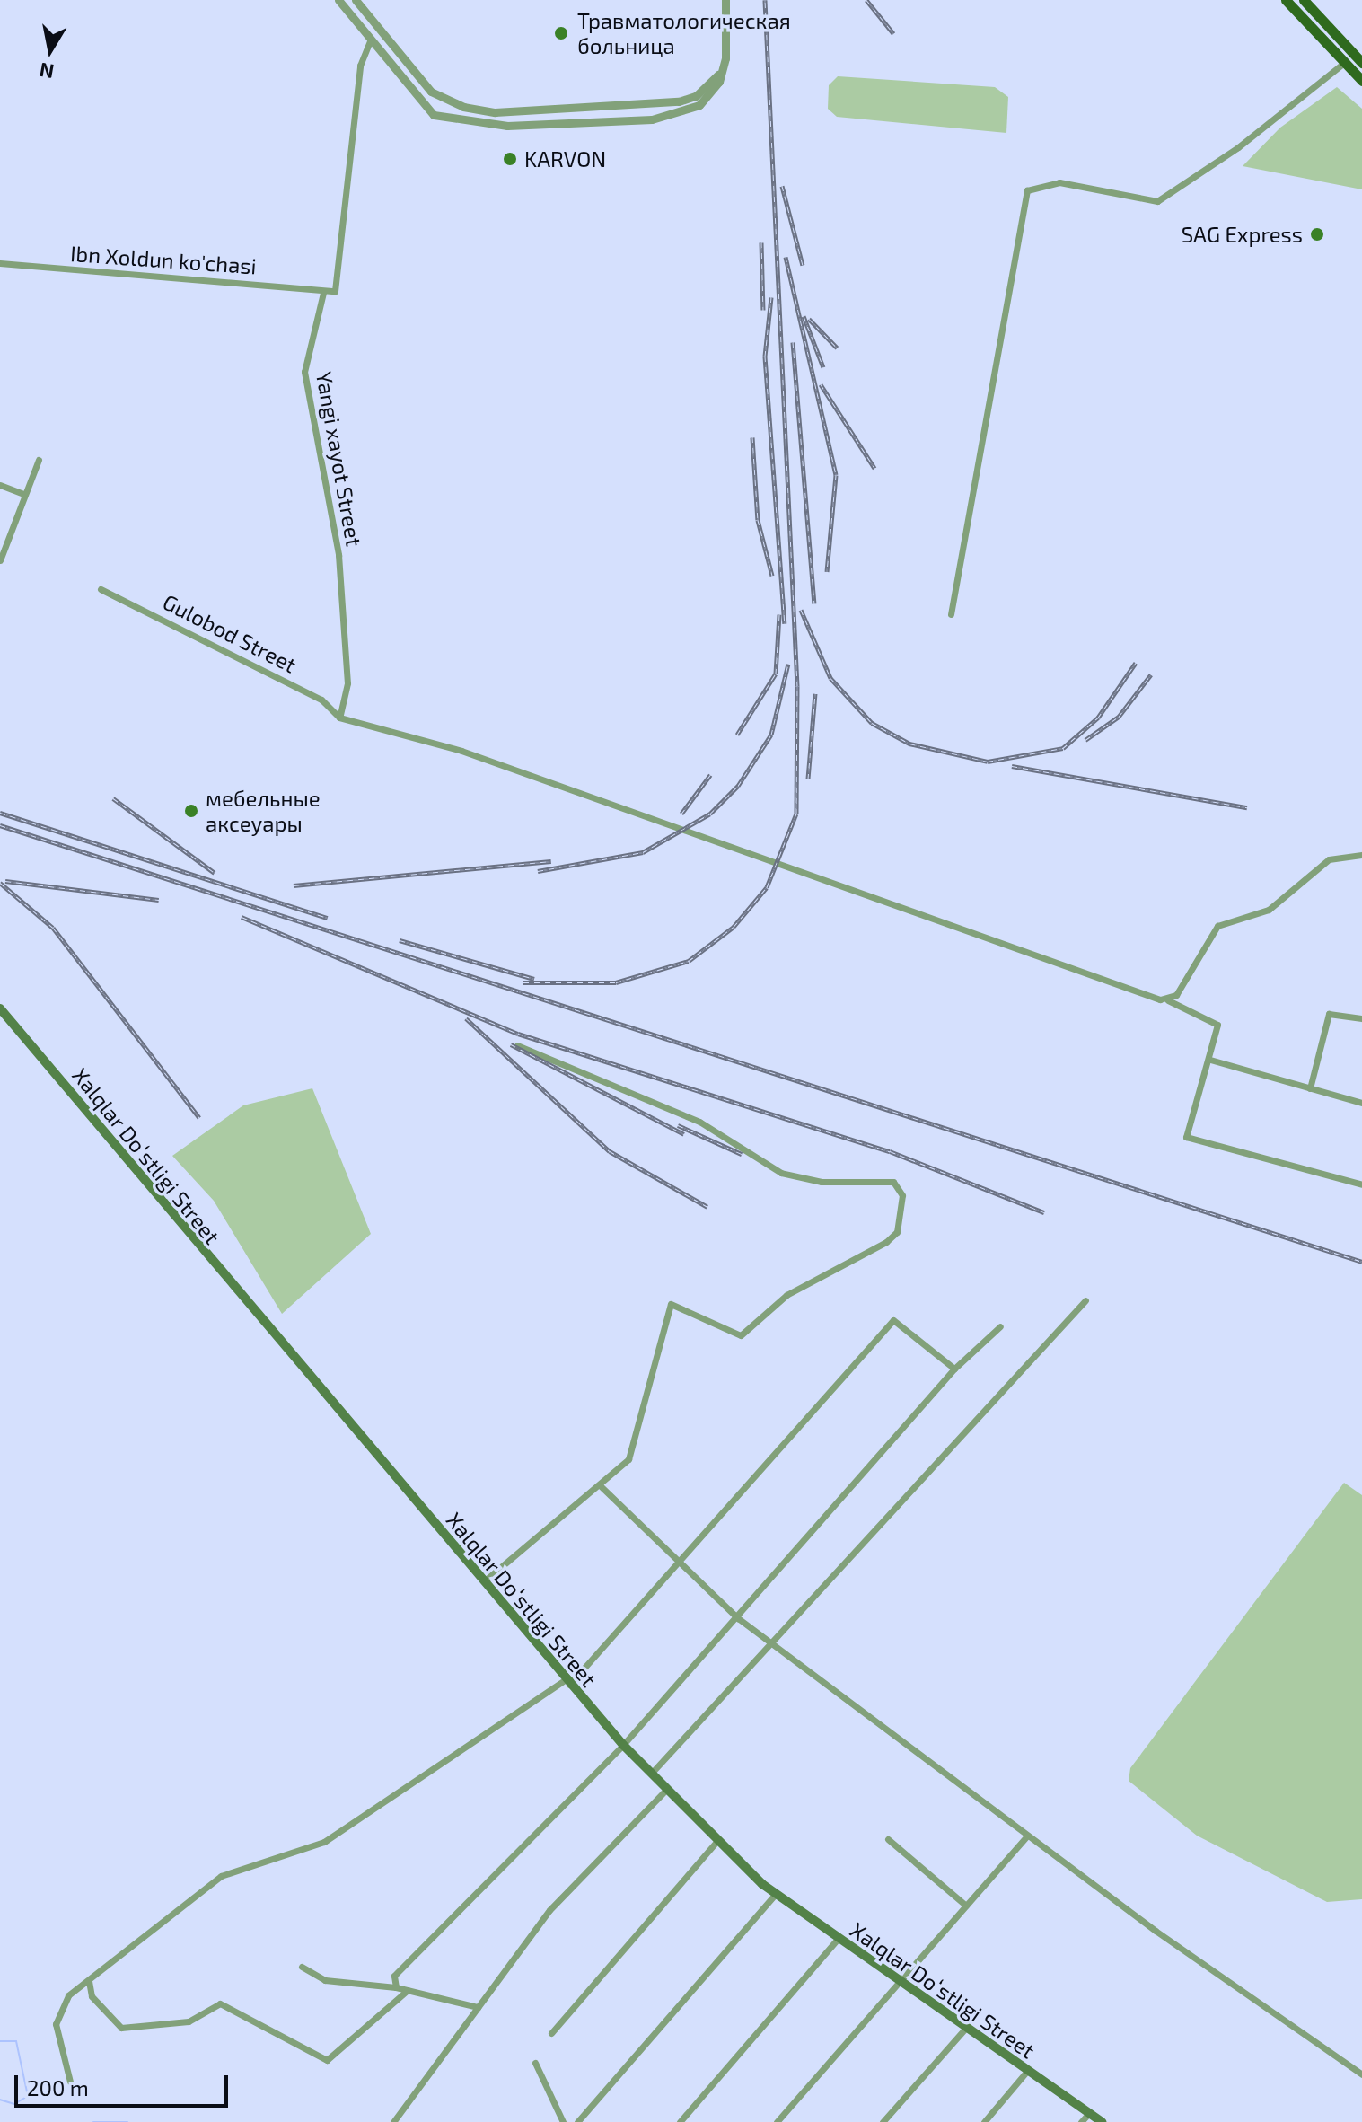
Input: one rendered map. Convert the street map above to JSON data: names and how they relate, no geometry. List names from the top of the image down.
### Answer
{
  "streets": {
    "main road": ["Xalqlar Doʻstligi Street"],
    "street": ["Ibn Xoldun ko'chasi", "Yangi xayot Street", "Gulobod Street"]
  },
  "crossings": [
    ["Ibn Xoldun ko'chasi", "Yangi xayot Street"],
    ["Yangi xayot Street", "Gulobod Street"]
  ],
  "places": [
    "Травматологическая больница",
    "KARVON",
    "SAG Express",
    "мебельные аксеуары"
  ],
  "scale_bar": "200 m",
  "north": "bottom"
}
